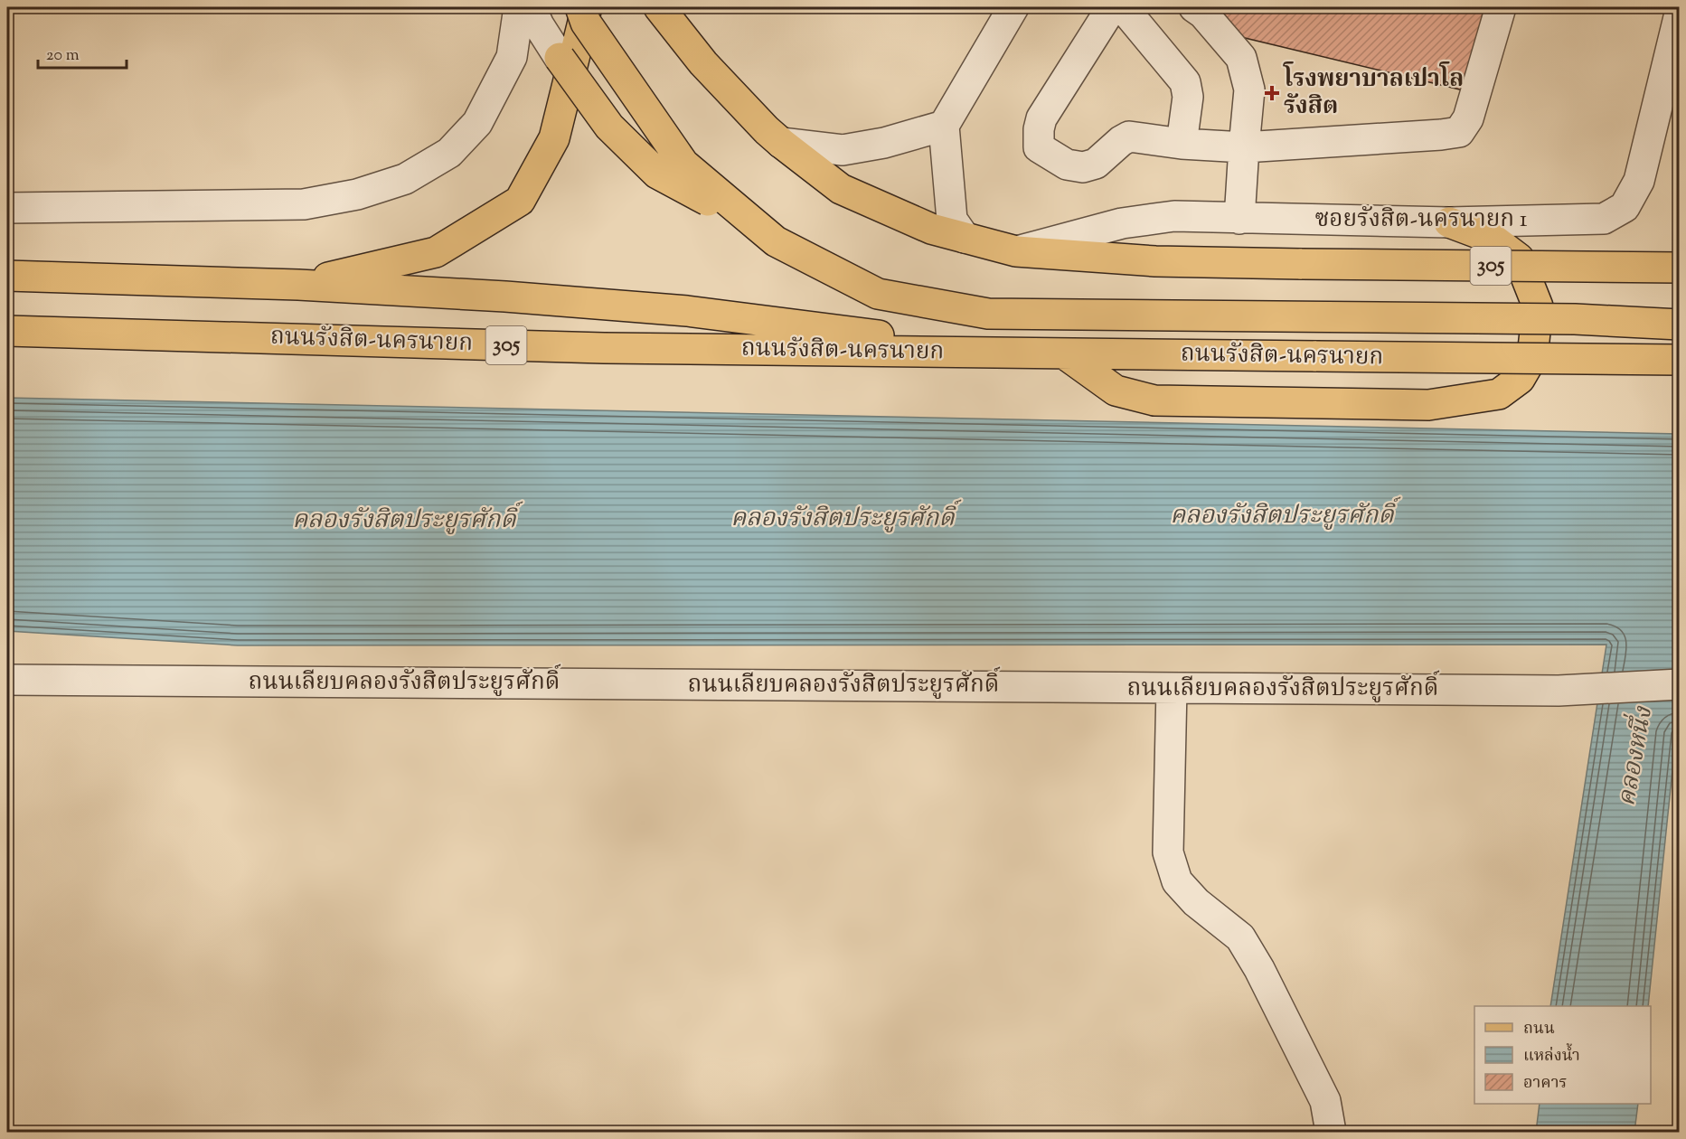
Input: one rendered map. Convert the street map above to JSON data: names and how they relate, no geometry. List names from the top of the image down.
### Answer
{
  "streets": {
    "main road": ["305", "ถนนรังสิต-นครนายก"],
    "street": ["ซอยรังสิต-นครนายก 1", "ถนนเลียบคลองรังสิตประยูรศักดิ์"]
  },
  "crossings": [
    ["ซอยรังสิต-นครนายก 1", "305"]
  ],
  "water": ["คลองรังสิตประยูรศักดิ์", "คลองหนึ่ง"],
  "places": {
    "health": ["โรงพยาบาลเปาโล รังสิต"]
  },
  "legend": ["ถนน", "แหล่งน้ำ", "อาคาร"],
  "scale_bar": "20 m"
}
